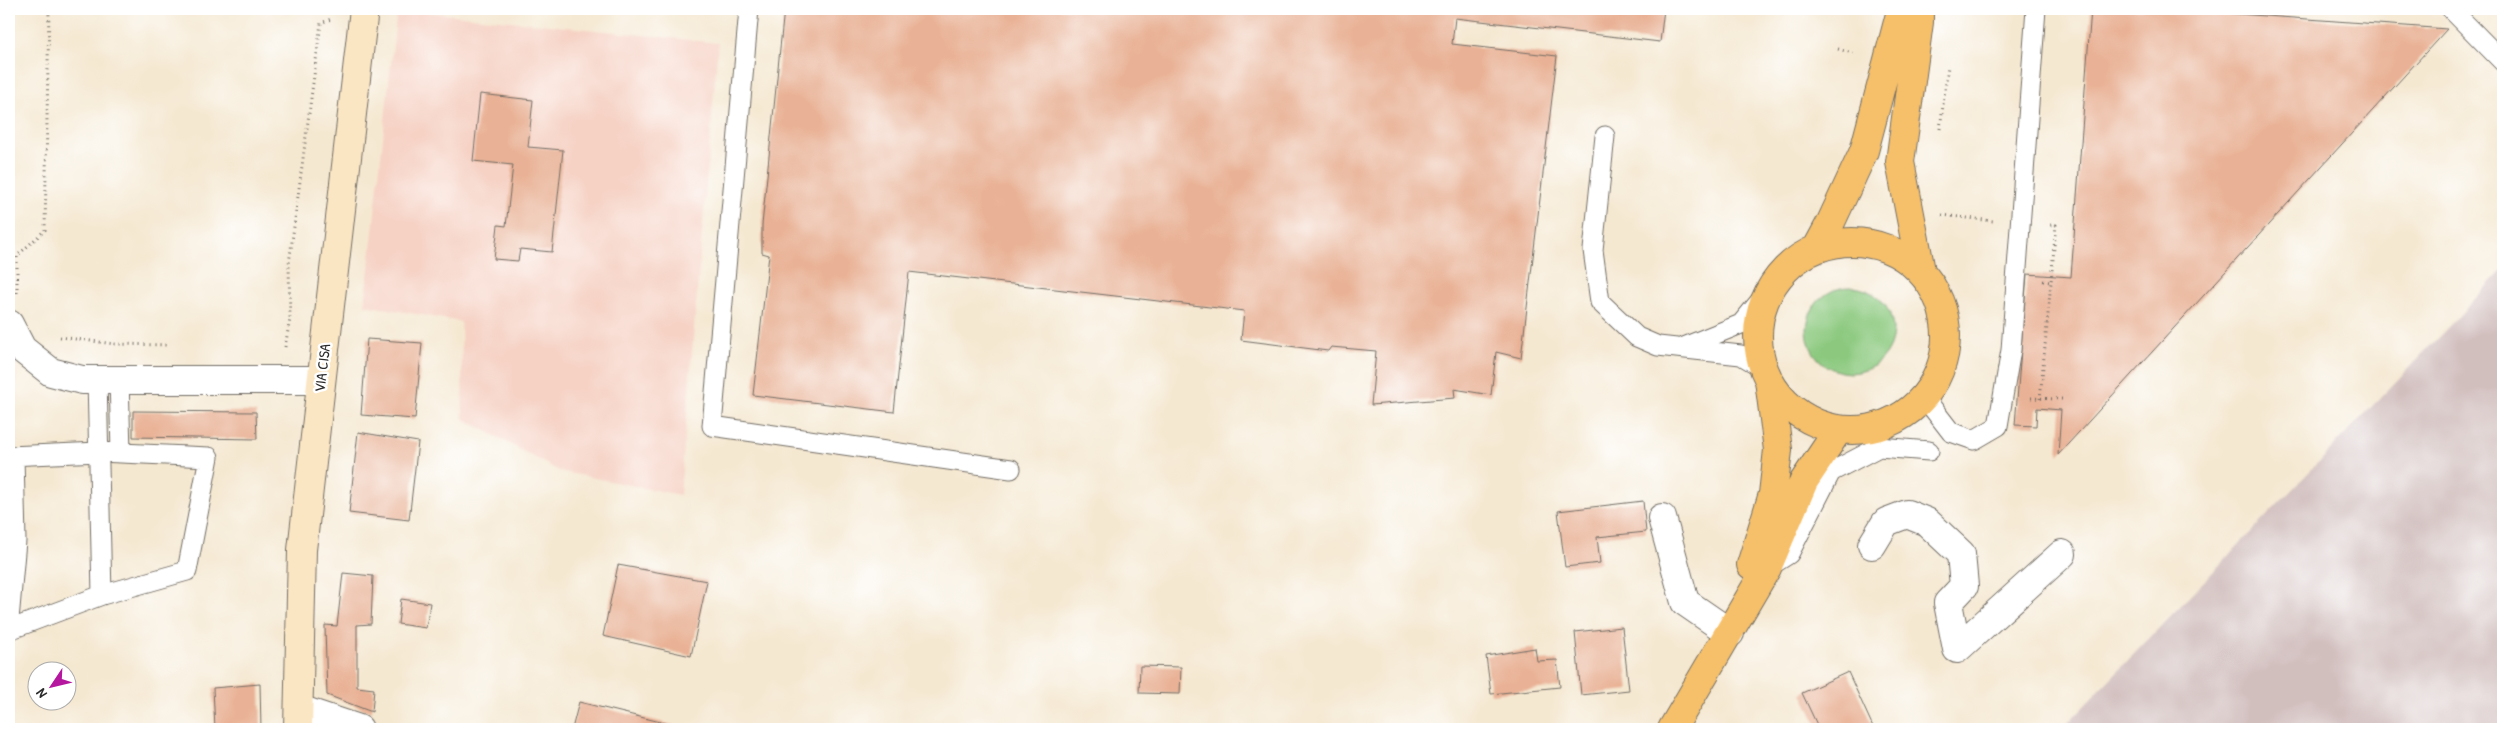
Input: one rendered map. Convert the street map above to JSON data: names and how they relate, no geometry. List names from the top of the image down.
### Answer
{
  "streets": {
    "street": ["VIA CISA"]
  },
  "north": "bottom left"
}
